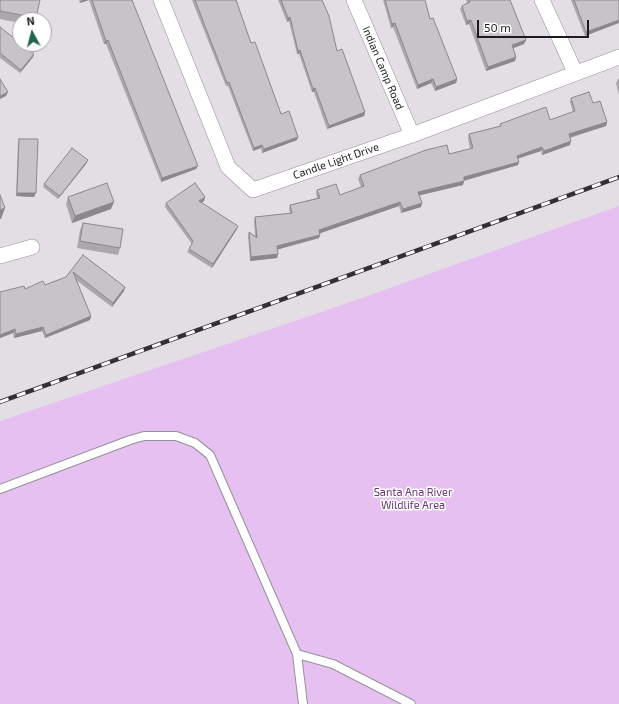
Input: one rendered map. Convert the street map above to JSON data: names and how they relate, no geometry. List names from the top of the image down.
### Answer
{
  "streets": {
    "street": ["Indian Camp Road", "Candle Light Drive"]
  },
  "crossings": [
    ["Indian Camp Road", "Candle Light Drive"]
  ],
  "parks": ["Santa Ana River Wildlife Area"],
  "scale_bar": "50 m",
  "north": "top"
}
